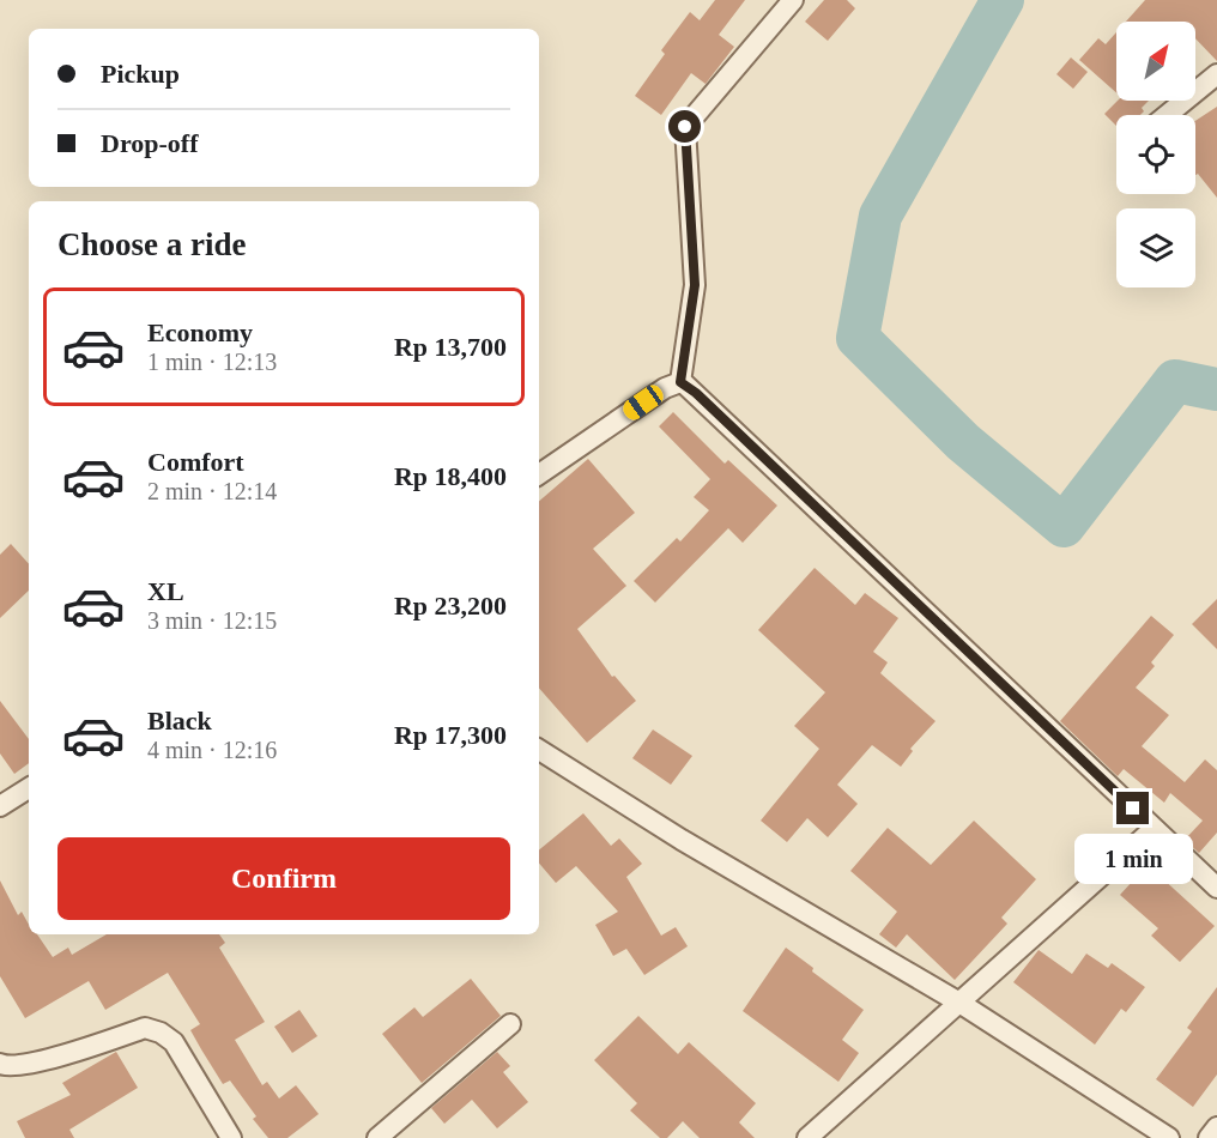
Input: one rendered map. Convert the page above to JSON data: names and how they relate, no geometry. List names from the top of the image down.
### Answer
{
  "north": "top right",
  "page": {
    "banner": ["Pickup", "Drop-off"],
    "heading": "Choose a ride",
    "list": [
      {
        "name": "Economy",
        "note": "1 min · 12:13",
        "value": "Rp 13,700"
      },
      {
        "name": "Comfort",
        "note": "2 min · 12:14",
        "value": "Rp 18,400"
      },
      {
        "name": "XL",
        "note": "3 min · 12:15",
        "value": "Rp 23,200"
      },
      {
        "name": "Black",
        "note": "4 min · 12:16",
        "value": "Rp 17,300"
      }
    ],
    "buttons": "Confirm",
    "bubble": "1 min"
  }
}
